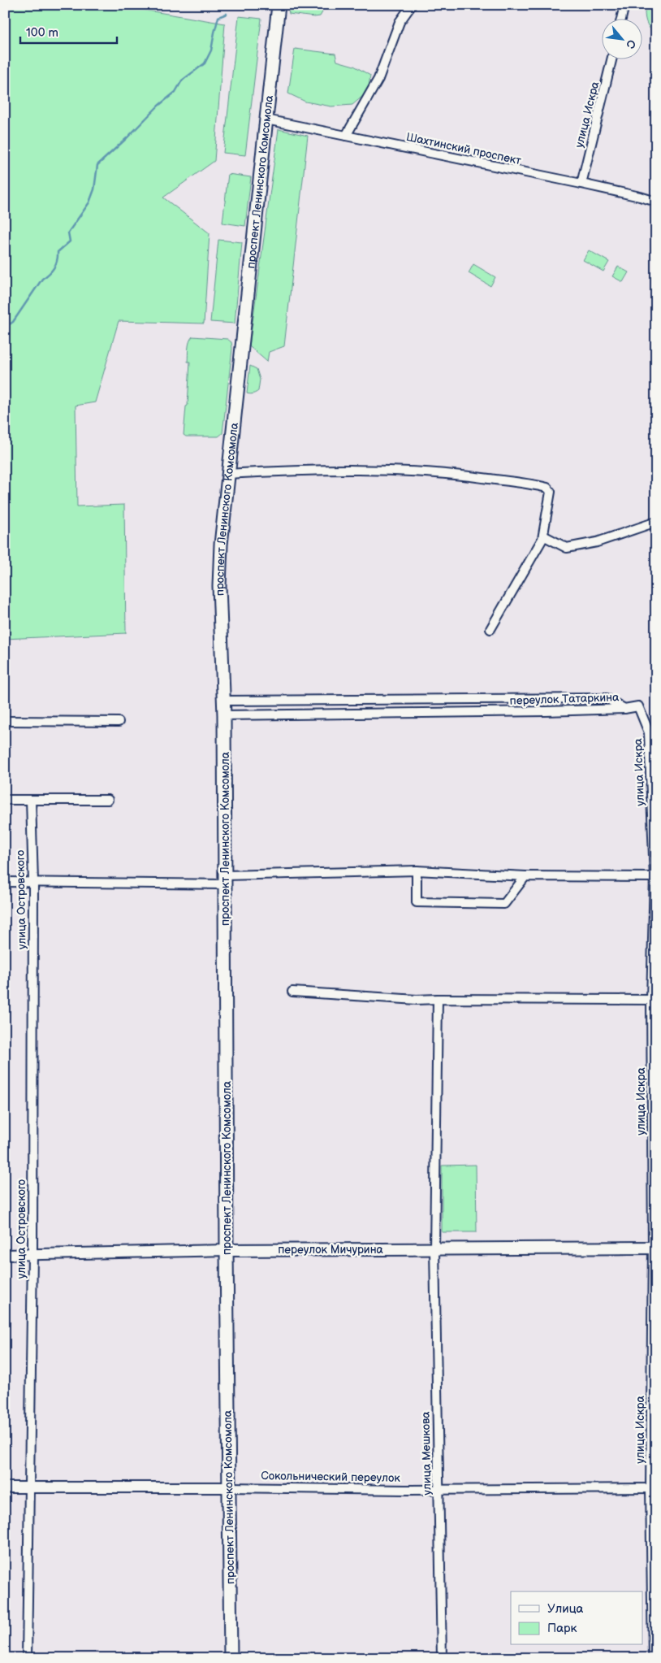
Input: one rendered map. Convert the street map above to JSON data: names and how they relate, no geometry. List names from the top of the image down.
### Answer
{
  "streets": {
    "main road": ["проспект Ленинского Комсомола", "переулок Мичурина"],
    "street": [
      "улица Искра",
      "Шахтинский проспект",
      "переулок Татаркина",
      "улица Островского",
      "улица Мешкова",
      "Сокольнический переулок"
    ]
  },
  "crossings": [
    ["улица Искра", "Шахтинский проспект"],
    ["улица Искра", "переулок Татаркина"],
    ["улица Искра", "переулок Мичурина"],
    ["улица Искра", "Сокольнический переулок"],
    ["Шахтинский проспект", "проспект Ленинского Комсомола"],
    ["проспект Ленинского Комсомола", "переулок Татаркина"],
    ["проспект Ленинского Комсомола", "переулок Мичурина"],
    ["проспект Ленинского Комсомола", "Сокольнический переулок"],
    ["улица Островского", "переулок Мичурина"],
    ["улица Островского", "Сокольнический переулок"],
    ["переулок Мичурина", "улица Мешкова"],
    ["улица Мешкова", "Сокольнический переулок"]
  ],
  "legend": ["Улица", "Парк"],
  "scale_bar": "100 m",
  "north": "bottom right"
}
